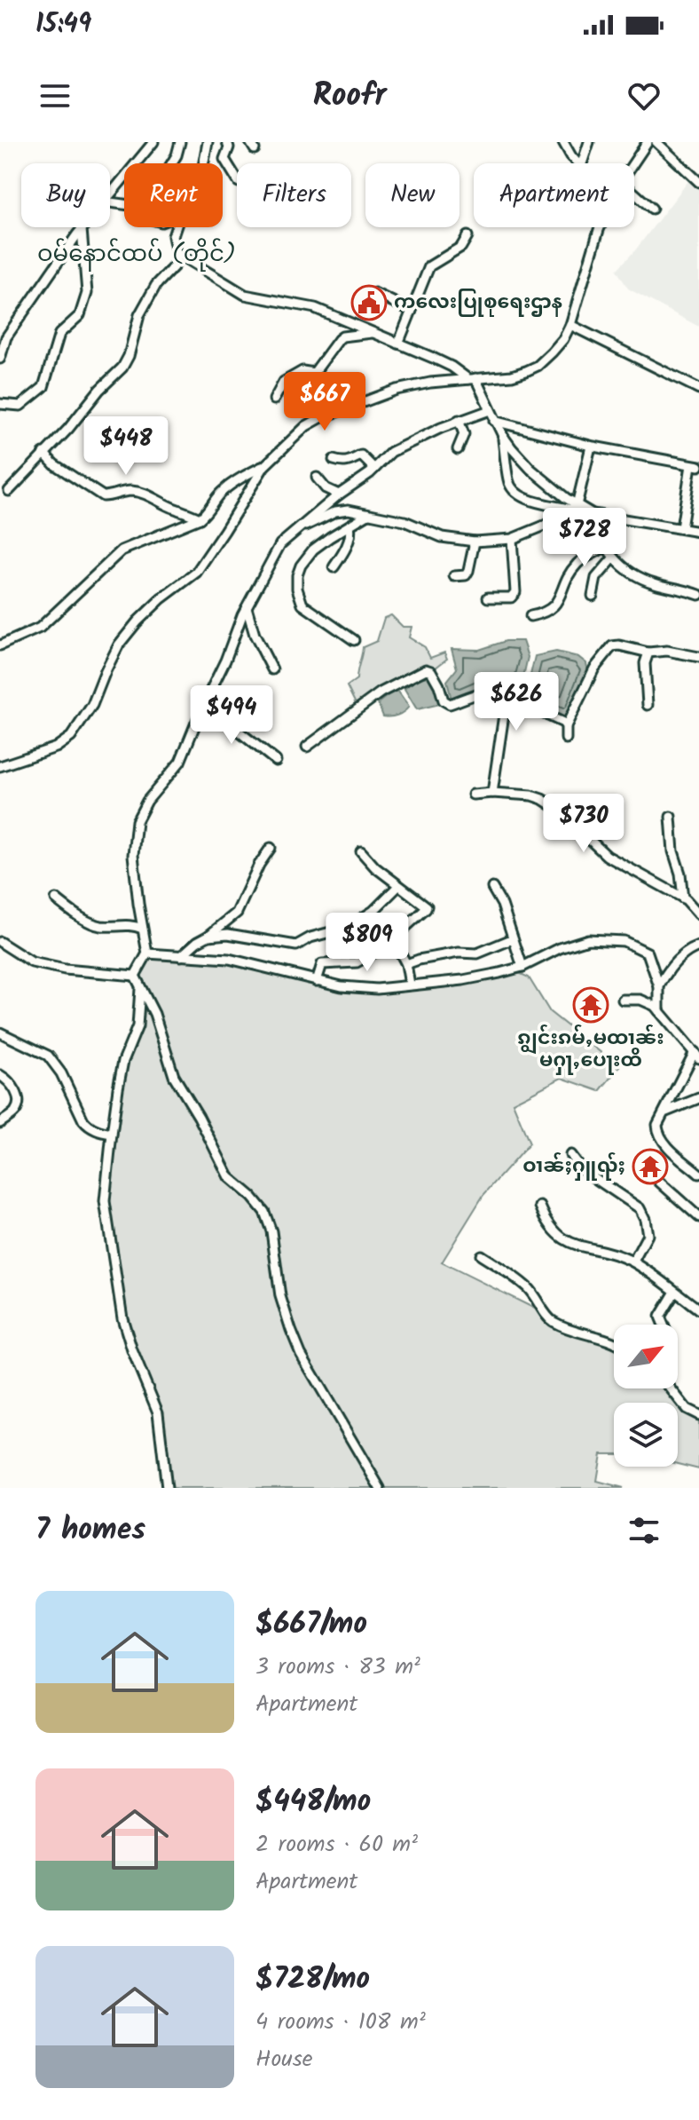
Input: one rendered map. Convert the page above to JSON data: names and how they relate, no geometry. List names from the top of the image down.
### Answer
{
  "districts": ["ဝမ်နောင်ထပ် (တိုင်)"],
  "places": {
    "public building": ["ကလေးပြုစုရေးဌာန"],
    "temple": ["ၵျွင်းၵမ်ႇမထၢၼ်း မႁႃႇပေႃးထိ", "ဝၢၼ်ႈႁူၺ်ႈ"]
  },
  "north": "top right",
  "page": {
    "status": "15:49",
    "header": "Roofr",
    "chip": [
      "Buy",
      "Rent",
      "Filters",
      "New",
      "Apartment"
    ],
    "price": [
      "$667",
      "$448",
      "$728",
      "$626",
      "$494",
      "$730",
      "$809"
    ],
    "heading": "7 homes",
    "list": [
      {
        "name": "$667/mo",
        "note": "3 rooms · 83 m² · Apartment"
      },
      {
        "name": "$448/mo",
        "note": "2 rooms · 60 m² · Apartment"
      },
      {
        "name": "$728/mo",
        "note": "4 rooms · 108 m² · House"
      }
    ]
  }
}
